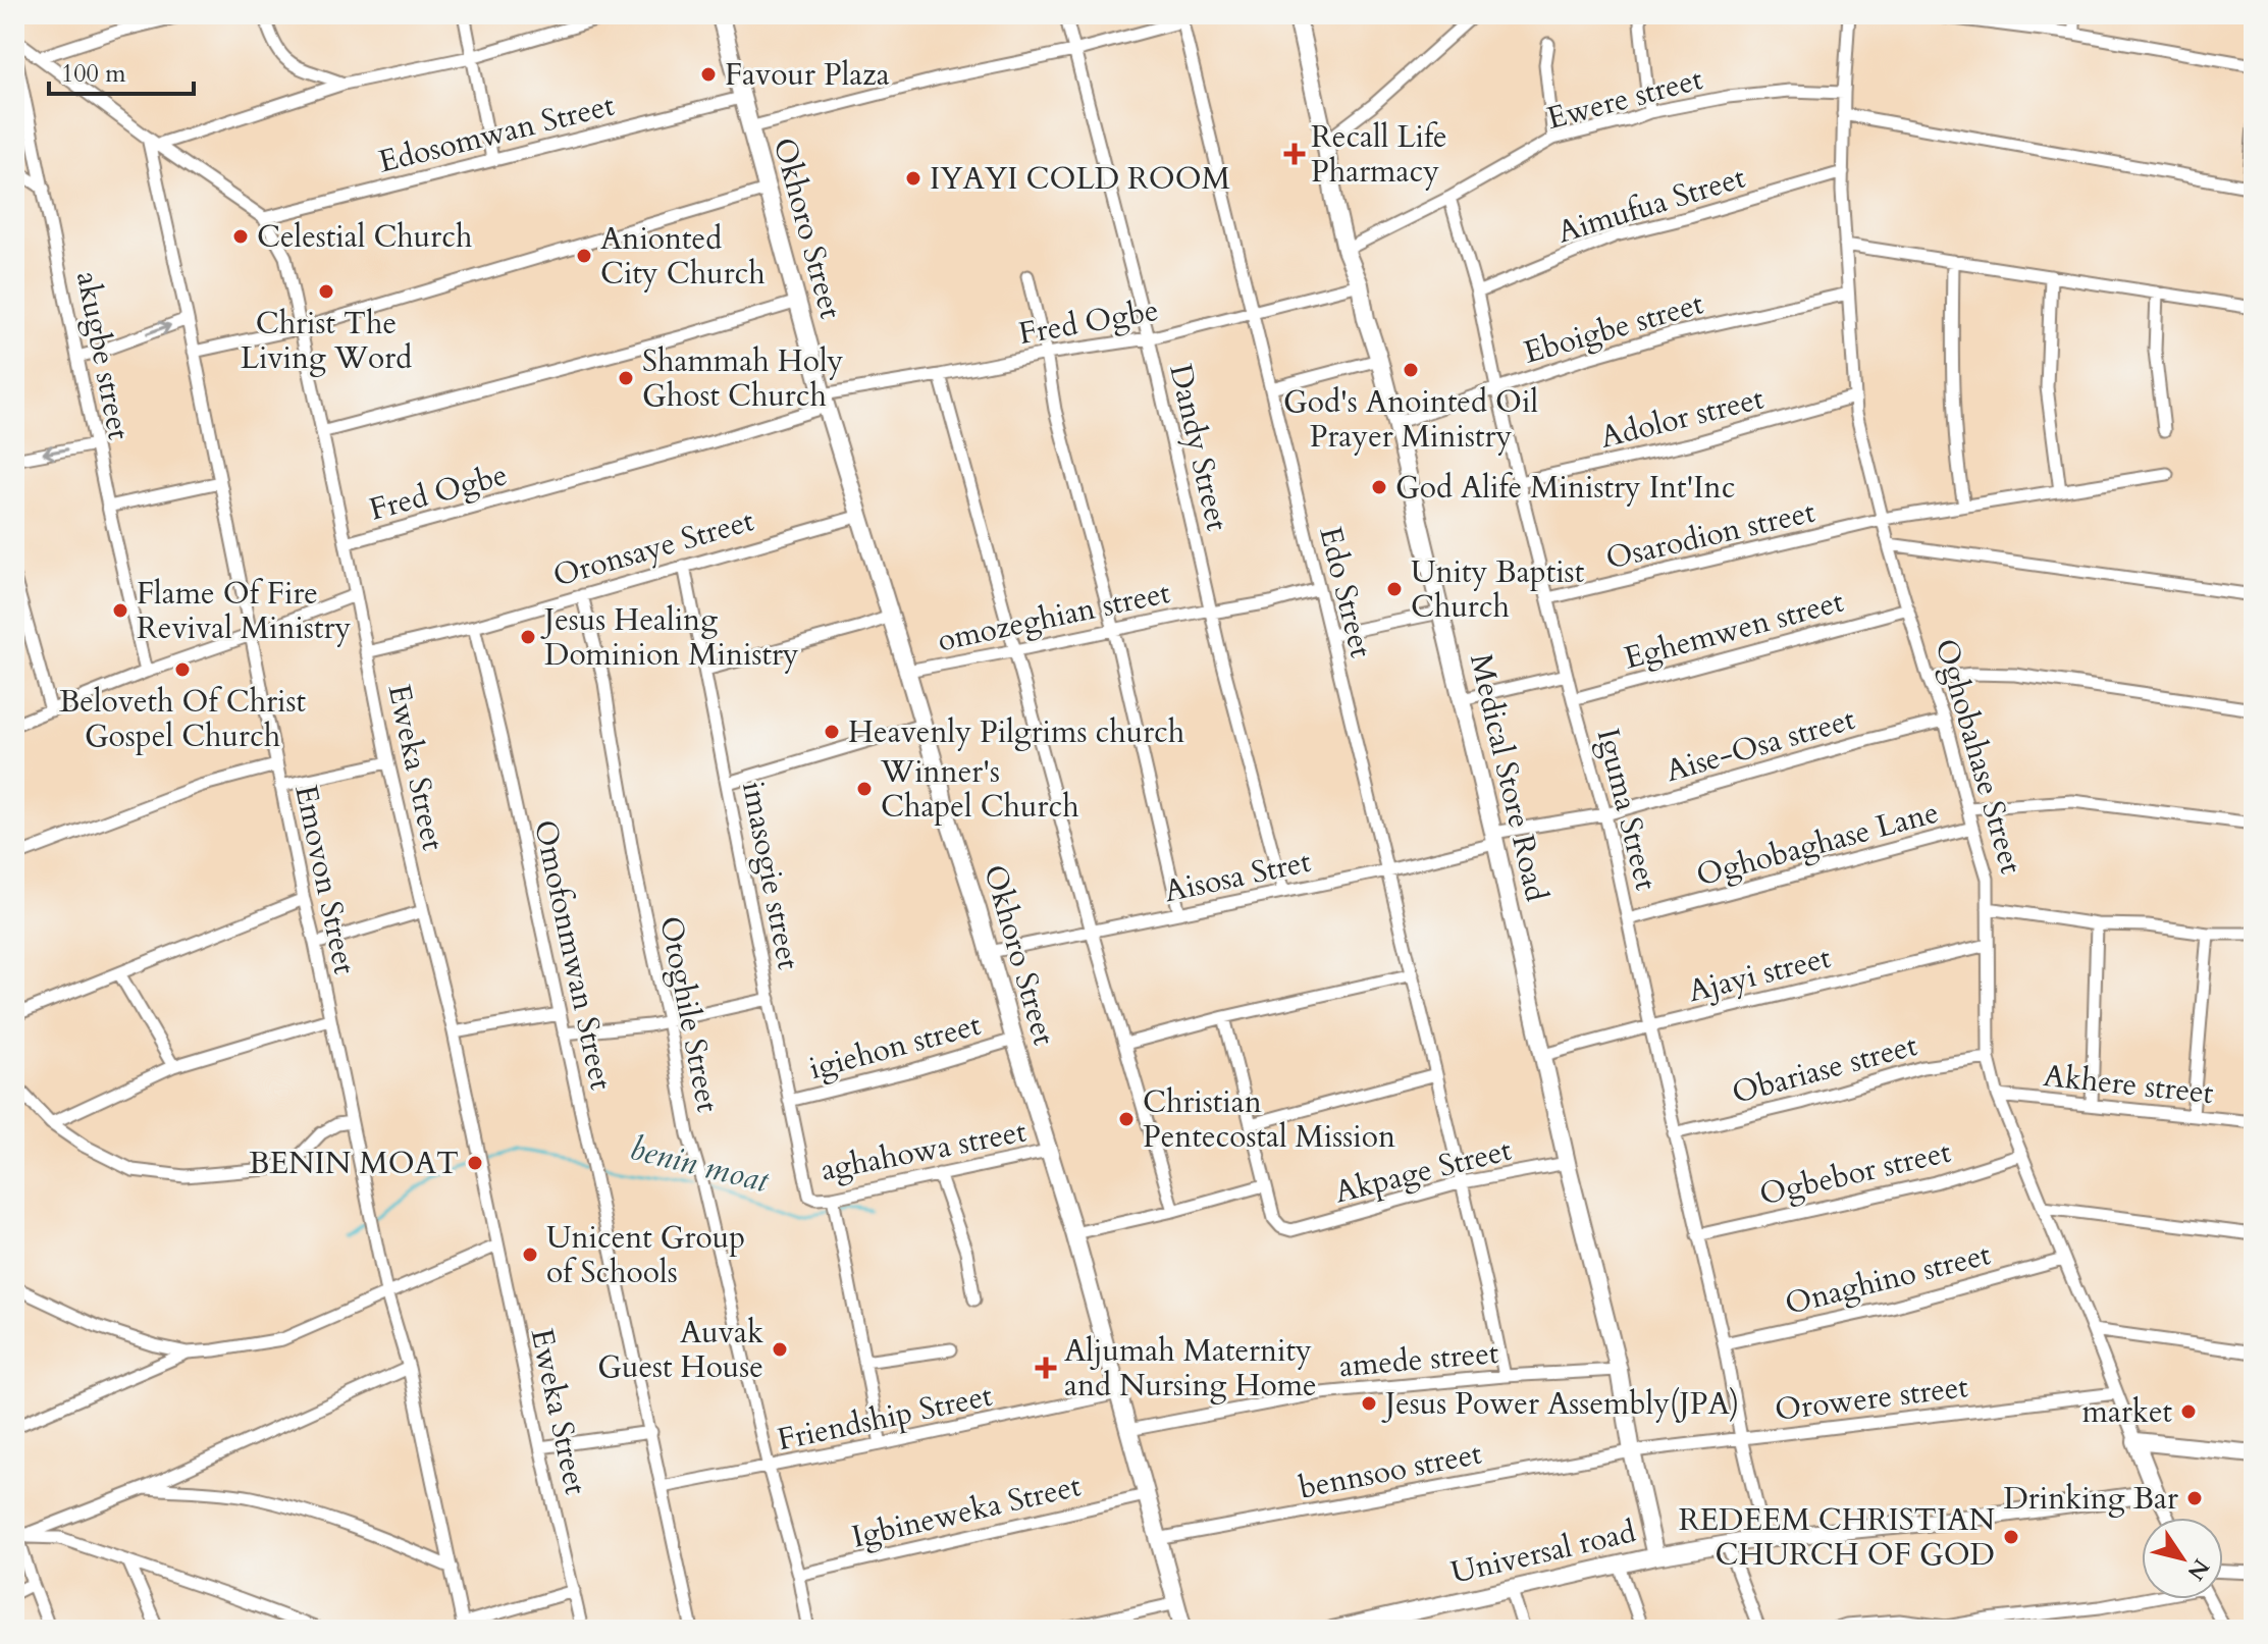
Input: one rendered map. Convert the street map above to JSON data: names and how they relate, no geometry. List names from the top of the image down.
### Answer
{
  "streets": {
    "street": [
      "Ewere street",
      "Edosomwan Street",
      "Aimufua Street",
      "Okhoro Street",
      "Fred Ogbe",
      "Eboigbe street",
      "akugbe street",
      "Adolor street",
      "Dandy Street",
      "Osarodion street",
      "Oronsaye Street",
      "Edo Street",
      "omozeghian street",
      "Eghemwen street",
      "Aise-Osa street",
      "Oghobahase Street",
      "Eweka Street",
      "Medical Store Road",
      "Iguma Street",
      "Oghobaghase Lane",
      "imasogie street",
      "Aisosa Stret",
      "Emovon Street",
      "Omofonmwan Street",
      "Ajayi street",
      "Otoghile Street",
      "igiehon street",
      "Obariase street",
      "Akhere street",
      "aghahowa street",
      "Akpage Street",
      "Ogbebor street",
      "Onaghino street",
      "amede street",
      "Orowere street",
      "Friendship Street",
      "bennsoo street",
      "Igbineweka Street",
      "Universal road"
    ]
  },
  "crossings": [
    ["Ewere street", "Oghobahase Street"],
    ["Ewere street", "Medical Store Road"],
    ["Ewere street", "Iguma Street"],
    ["Edosomwan Street", "Okhoro Street"],
    ["Edosomwan Street", "Eweka Street"],
    ["Aimufua Street", "Oghobahase Street"],
    ["Aimufua Street", "Iguma Street"],
    ["Okhoro Street", "Fred Ogbe"],
    ["Okhoro Street", "Oronsaye Street"],
    ["Okhoro Street", "omozeghian street"],
    ["Okhoro Street", "Aisosa Stret"],
    ["Okhoro Street", "igiehon street"],
    ["Okhoro Street", "aghahowa street"],
    ["Okhoro Street", "amede street"],
    ["Okhoro Street", "Friendship Street"],
    ["Okhoro Street", "bennsoo street"],
    ["Okhoro Street", "Igbineweka Street"],
    ["Fred Ogbe", "Dandy Street"],
    ["Fred Ogbe", "Edo Street"],
    ["Fred Ogbe", "Eweka Street"],
    ["Fred Ogbe", "Medical Store Road"],
    ["Eboigbe street", "Oghobahase Street"],
    ["Eboigbe street", "Medical Store Road"],
    ["Eboigbe street", "Iguma Street"],
    ["Adolor street", "Oghobahase Street"],
    ["Adolor street", "Iguma Street"],
    ["Dandy Street", "omozeghian street"],
    ["Dandy Street", "Aisosa Stret"],
    ["Osarodion street", "Oghobahase Street"],
    ["Osarodion street", "Iguma Street"],
    ["Oronsaye Street", "Eweka Street"],
    ["Oronsaye Street", "imasogie street"],
    ["Oronsaye Street", "Omofonmwan Street"],
    ["Oronsaye Street", "Otoghile Street"],
    ["Edo Street", "omozeghian street"],
    ["Edo Street", "Aisosa Stret"],
    ["Edo Street", "Akpage Street"],
    ["Edo Street", "amede street"],
    ["Eghemwen street", "Oghobahase Street"],
    ["Eghemwen street", "Iguma Street"],
    ["Aise-Osa street", "Oghobahase Street"],
    ["Aise-Osa street", "Medical Store Road"],
    ["Aise-Osa street", "Iguma Street"],
    ["Aise-Osa street", "Aisosa Stret"],
    ["Oghobahase Street", "Oghobaghase Lane"],
    ["Oghobahase Street", "Ajayi street"],
    ["Oghobahase Street", "Obariase street"],
    ["Oghobahase Street", "Akhere street"],
    ["Oghobahase Street", "Ogbebor street"],
    ["Oghobahase Street", "Onaghino street"],
    ["Oghobahase Street", "Orowere street"],
    ["Oghobahase Street", "Universal road"],
    ["Eweka Street", "Emovon Street"],
    ["Medical Store Road", "Aisosa Stret"],
    ["Medical Store Road", "Ajayi street"],
    ["Medical Store Road", "Akpage Street"],
    ["Medical Store Road", "amede street"],
    ["Medical Store Road", "Orowere street"],
    ["Medical Store Road", "bennsoo street"],
    ["Medical Store Road", "Universal road"],
    ["Iguma Street", "Oghobaghase Lane"],
    ["Iguma Street", "Ajayi street"],
    ["Iguma Street", "Obariase street"],
    ["Iguma Street", "Ogbebor street"],
    ["Iguma Street", "Onaghino street"],
    ["Iguma Street", "Orowere street"],
    ["Iguma Street", "Universal road"],
    ["imasogie street", "igiehon street"],
    ["imasogie street", "aghahowa street"],
    ["Omofonmwan Street", "Friendship Street"],
    ["Otoghile Street", "Friendship Street"],
    ["Otoghile Street", "Igbineweka Street"],
    ["Orowere street", "bennsoo street"]
  ],
  "water": ["benin moat"],
  "places": {
    "other": [
      "Favour Plaza",
      "IYAYI COLD ROOM",
      "Celestial Church",
      "Anionted City Church",
      "Christ The Living Word",
      "God's Anointed Oil Prayer Ministry",
      "Shammah Holy Ghost Church",
      "God Alife Ministry Int'Inc",
      "Unity Baptist Church",
      "Flame Of Fire Revival Ministry",
      "Jesus Healing Dominion Ministry",
      "Beloveth Of Christ Gospel Church",
      "Heavenly Pilgrims church",
      "Winner's Chapel Church",
      "Christian Pentecostal Mission",
      "BENIN MOAT",
      "Unicent Group of Schools",
      "Auvak Guest House",
      "Jesus Power Assembly(JPA)",
      "market",
      "Drinking Bar",
      "REDEEM CHRISTIAN CHURCH OF GOD"
    ],
    "health": ["Recall Life Pharmacy", "Aljumah Maternity and Nursing Home"]
  },
  "scale_bar": "100 m",
  "north": "bottom right"
}
